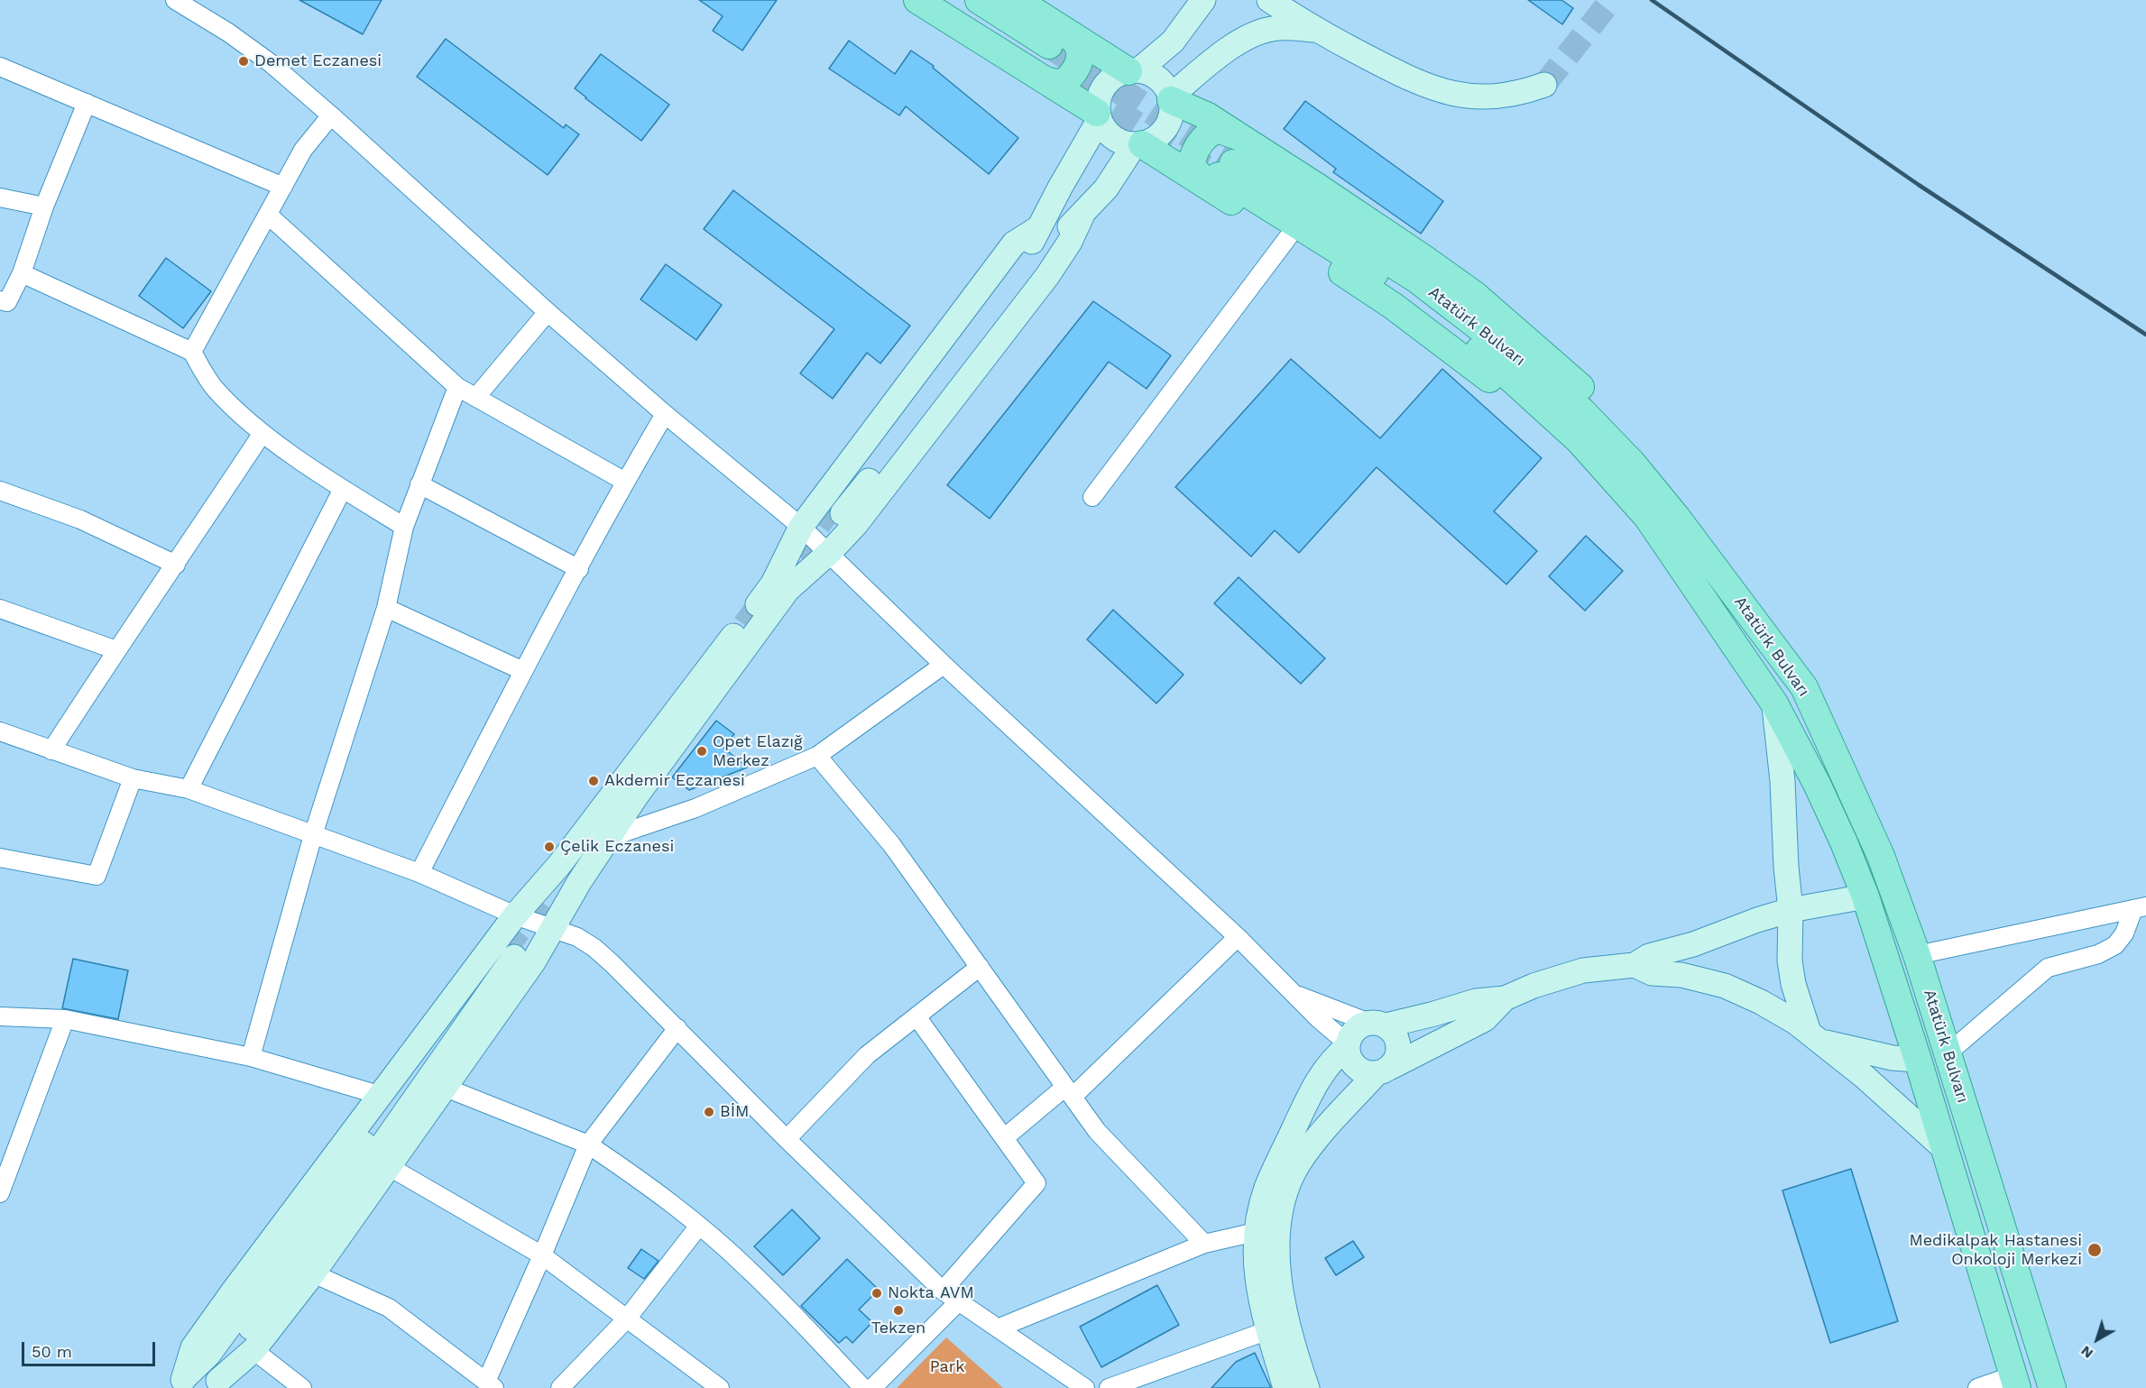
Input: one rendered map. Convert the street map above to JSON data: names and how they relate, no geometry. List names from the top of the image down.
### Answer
{
  "streets": {
    "main road": ["Atatürk Bulvarı"]
  },
  "parks": ["Park"],
  "places": [
    "Demet Eczanesi",
    "Opet Elazığ Merkez",
    "Akdemir Eczanesi",
    "Çelik Eczanesi",
    "BİM",
    "Medikalpak Hastanesi Onkoloji Merkezi",
    "Nokta AVM",
    "Tekzen"
  ],
  "scale_bar": "50 m",
  "north": "bottom left"
}
